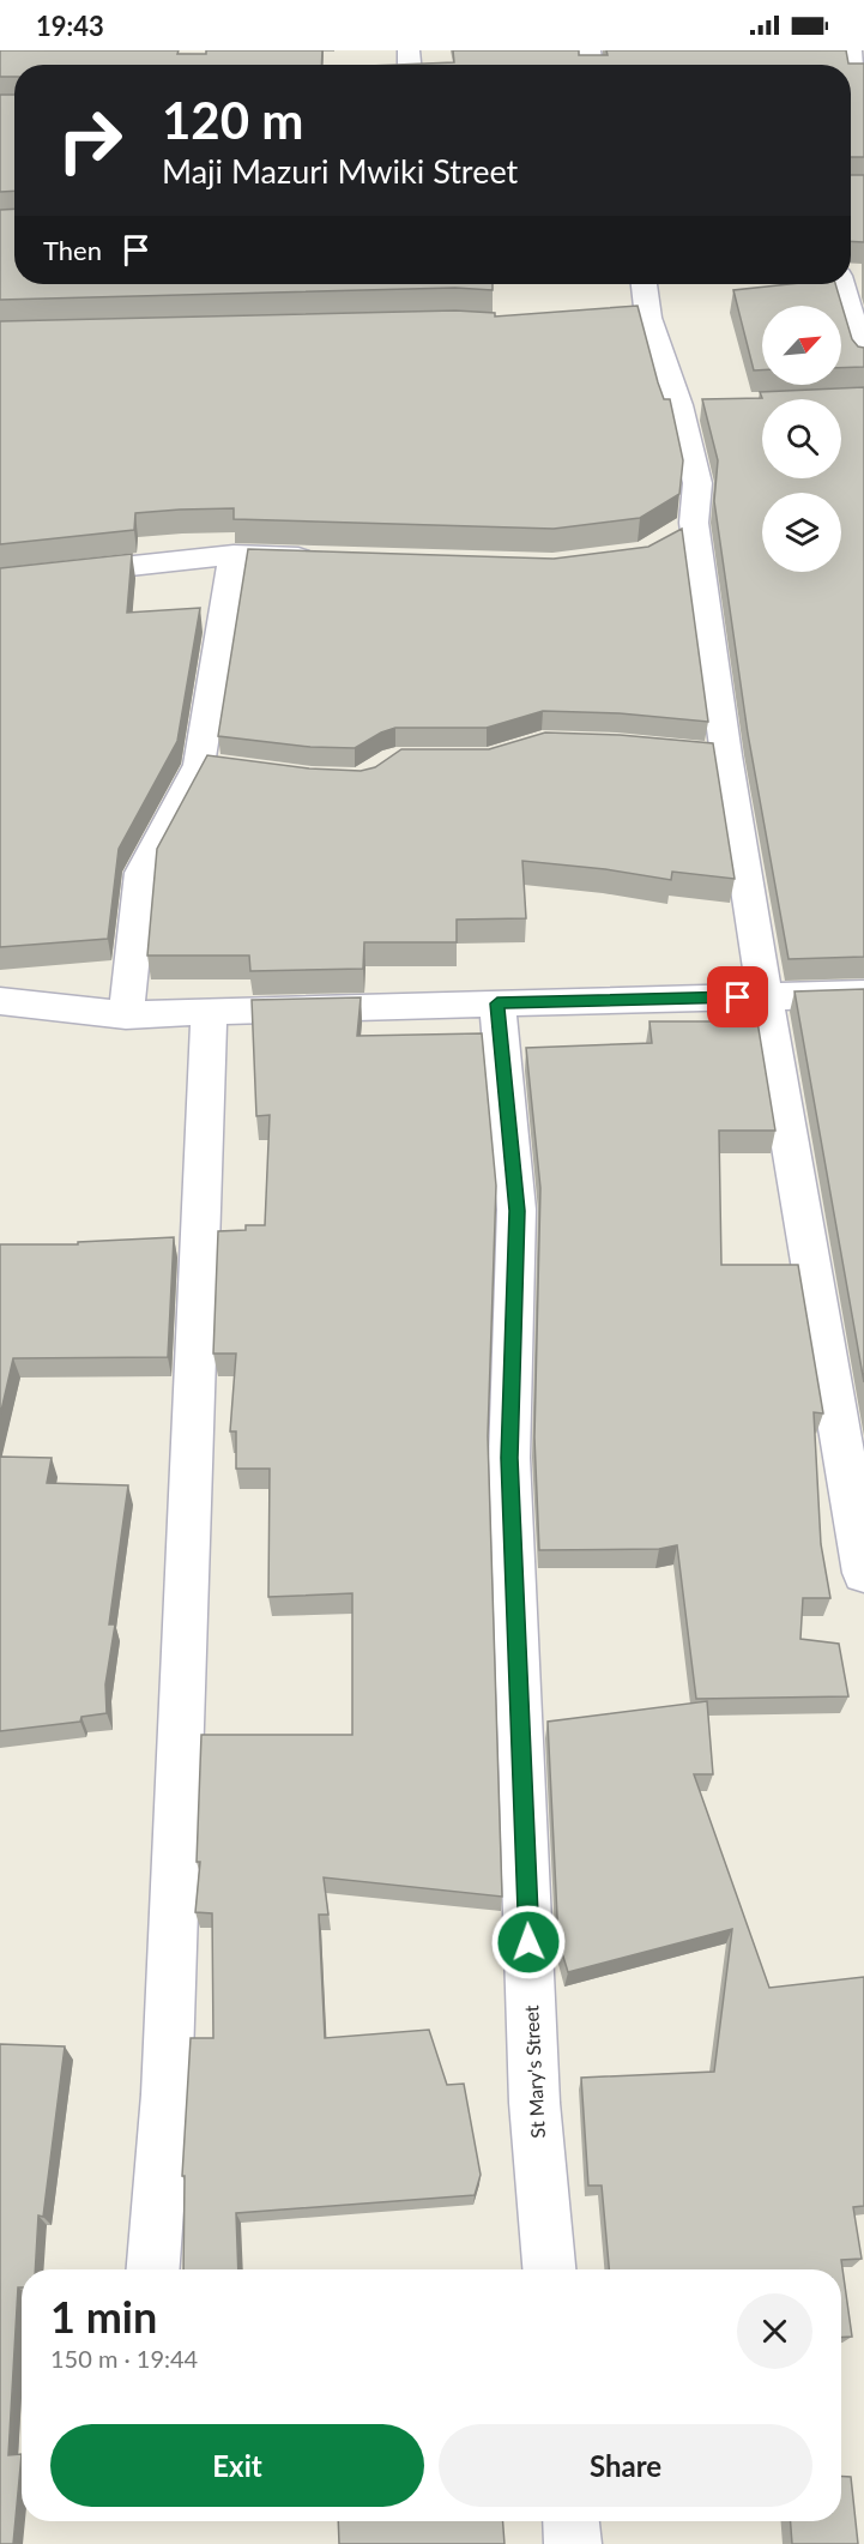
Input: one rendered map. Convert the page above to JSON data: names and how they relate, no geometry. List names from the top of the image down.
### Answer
{
  "streets": {
    "street": ["St Mary's Street"]
  },
  "north": "top right",
  "page": {
    "status": "19:43",
    "turn": ["120 m", "Maji Mazuri Mwiki Street"],
    "then": "Then",
    "heading": ["1 min", "150 m · 19:44"],
    "buttons": ["Exit", "Share"]
  }
}
